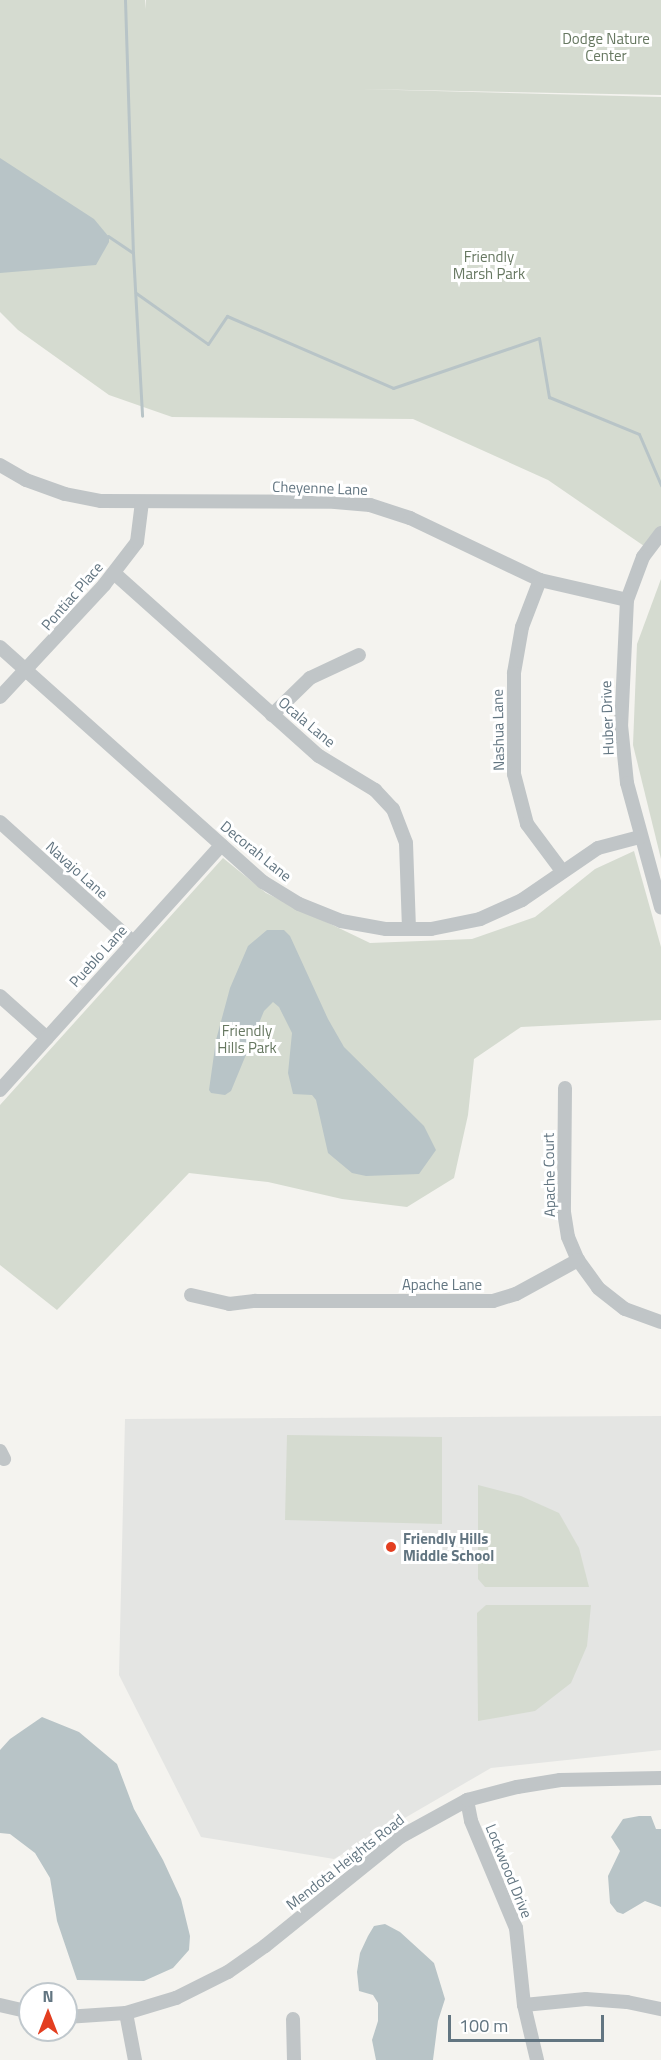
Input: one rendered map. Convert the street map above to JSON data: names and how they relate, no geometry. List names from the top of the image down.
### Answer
{
  "streets": {
    "street": [
      "Cheyenne Lane",
      "Pontiac Place",
      "Huber Drive",
      "Ocala Lane",
      "Nashua Lane",
      "Decorah Lane",
      "Navajo Lane",
      "Pueblo Lane",
      "Apache Court",
      "Apache Lane",
      "Mendota Heights Road",
      "Lockwood Drive"
    ]
  },
  "crossings": [
    ["Cheyenne Lane", "Pontiac Place"],
    ["Cheyenne Lane", "Huber Drive"],
    ["Cheyenne Lane", "Nashua Lane"],
    ["Pontiac Place", "Ocala Lane"],
    ["Pontiac Place", "Decorah Lane"],
    ["Huber Drive", "Decorah Lane"],
    ["Ocala Lane", "Decorah Lane"],
    ["Nashua Lane", "Decorah Lane"],
    ["Decorah Lane", "Pueblo Lane"],
    ["Navajo Lane", "Pueblo Lane"],
    ["Apache Court", "Apache Lane"],
    ["Mendota Heights Road", "Lockwood Drive"]
  ],
  "parks": ["Dodge Nature Center", "Friendly Marsh Park", "Friendly Hills Park"],
  "places": ["Friendly Hills Middle School"],
  "scale_bar": "100 m",
  "north": "top"
}
